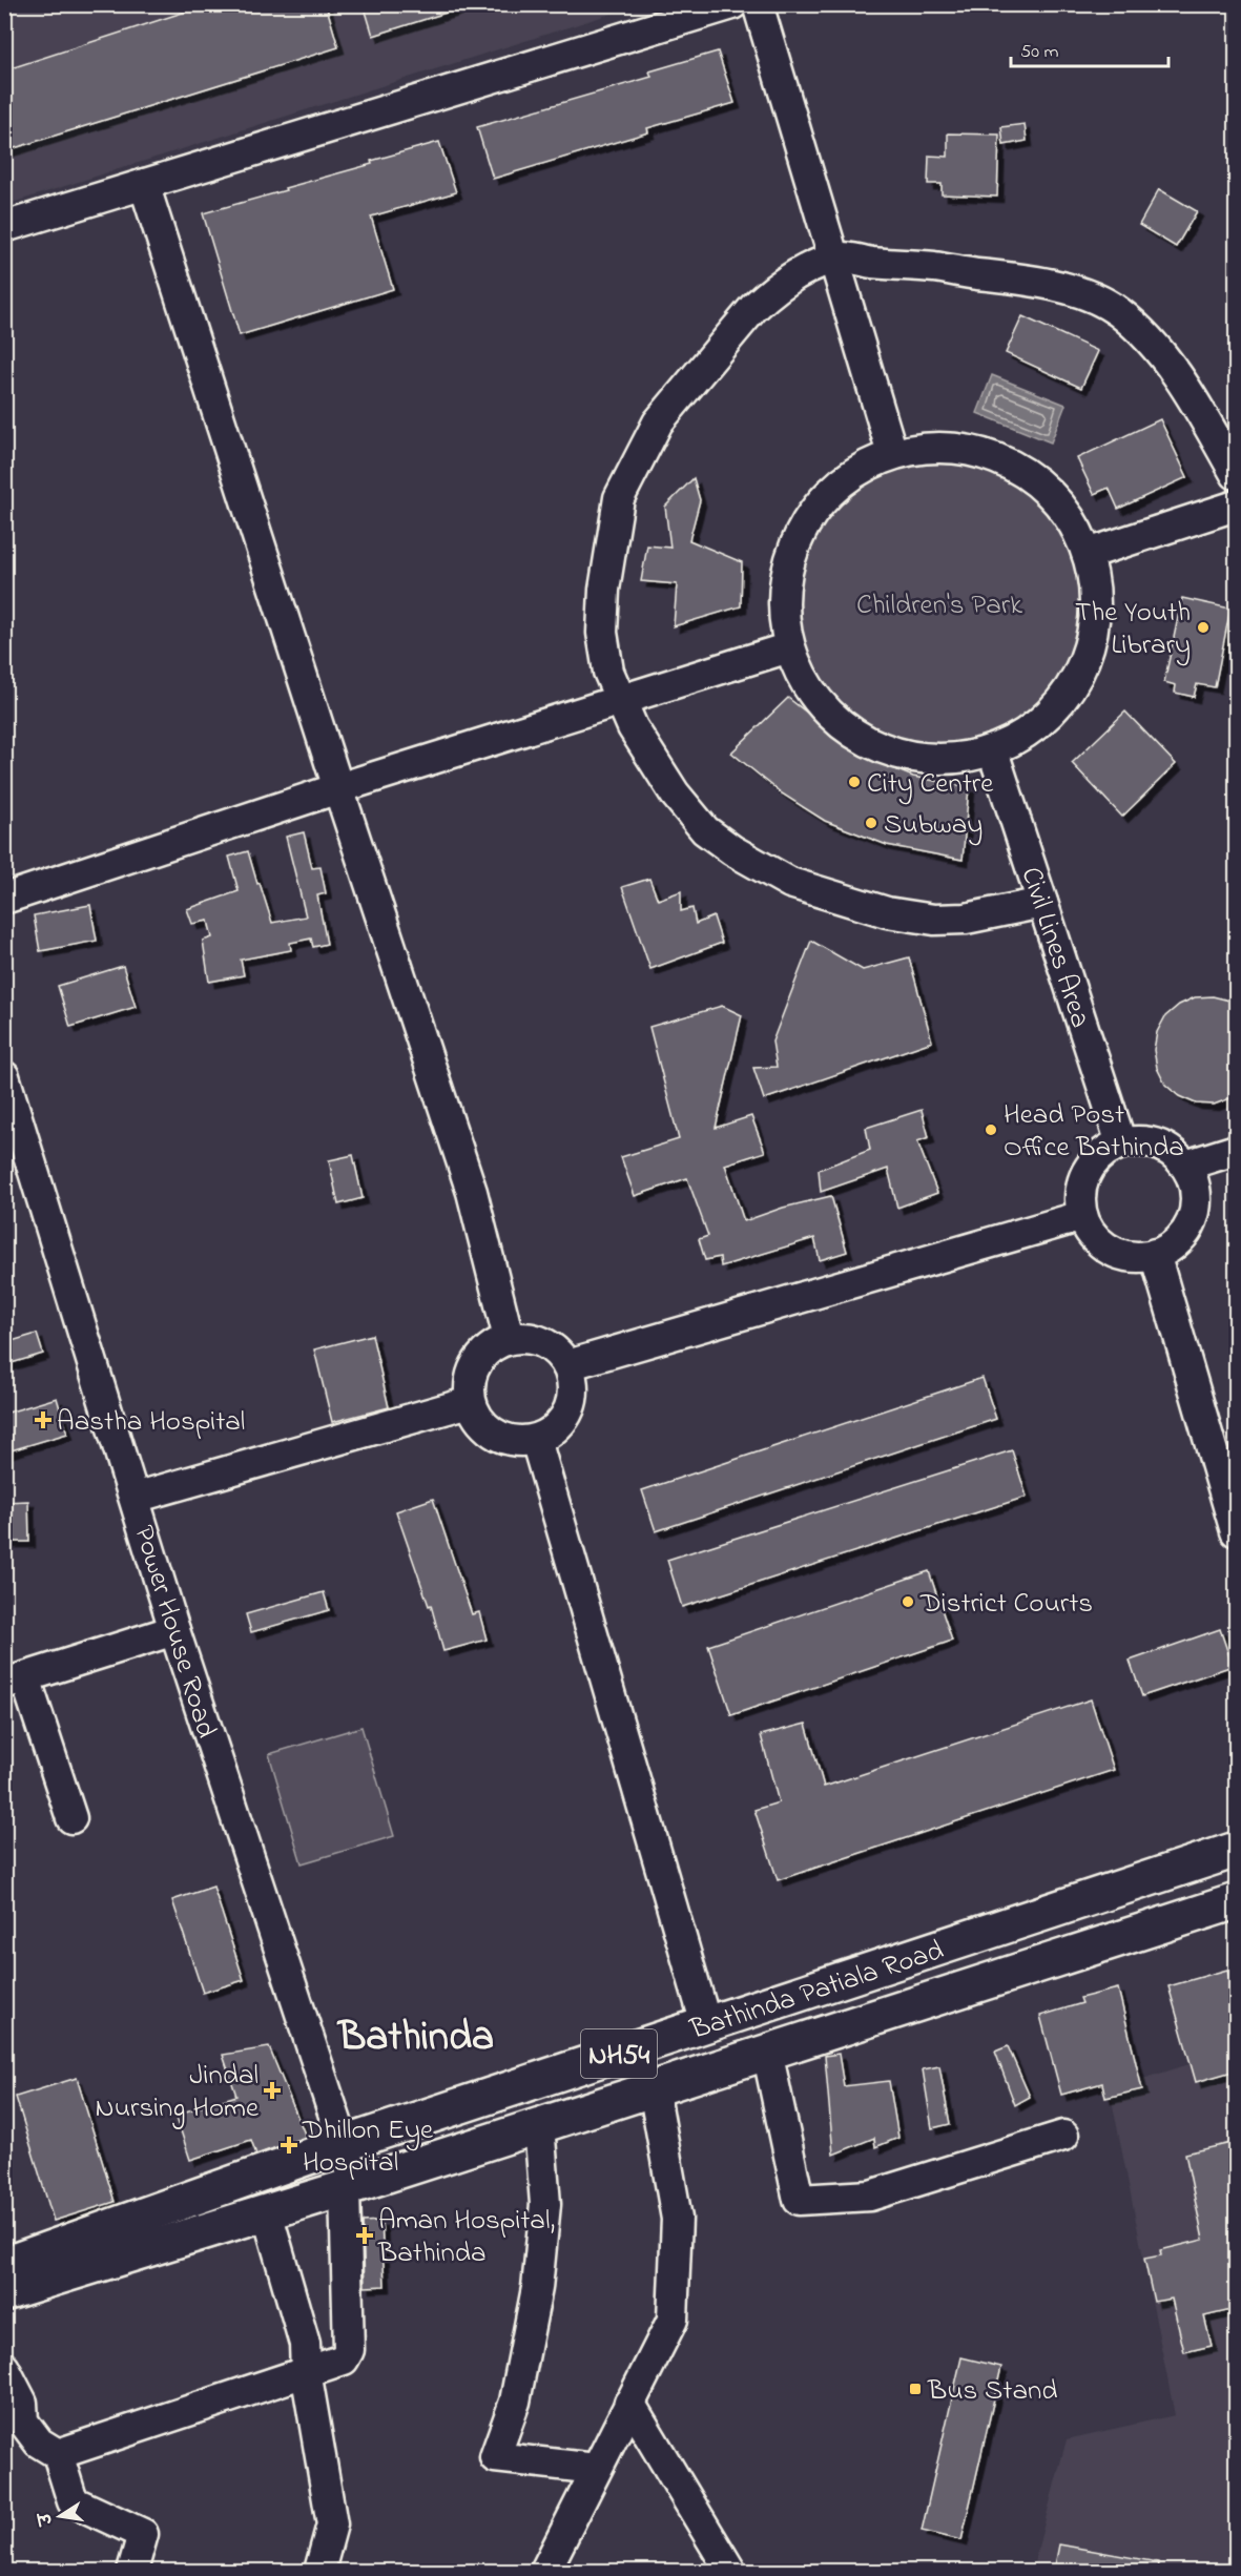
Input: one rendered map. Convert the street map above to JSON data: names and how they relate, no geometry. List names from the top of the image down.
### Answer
{
  "streets": {
    "highway": ["Bathinda Patiala Road", "NH54"],
    "street": ["Civil Lines Area", "Power House Road"]
  },
  "crossings": [
    ["Power House Road", "Bathinda Patiala Road"],
    ["Power House Road", "NH54"]
  ],
  "districts": ["Bathinda"],
  "parks": ["Children's Park"],
  "places": {
    "other": [
      "The Youth Library",
      "City Centre",
      "Subway",
      "Head Post Office Bathinda",
      "District Courts"
    ],
    "health": [
      "Aastha Hospital",
      "Jindal Nursing Home",
      "Dhillon Eye Hospital",
      "Aman Hospital, Bathinda"
    ],
    "transit": ["Bus Stand"]
  },
  "scale_bar": "50 m",
  "north": "left"
}
